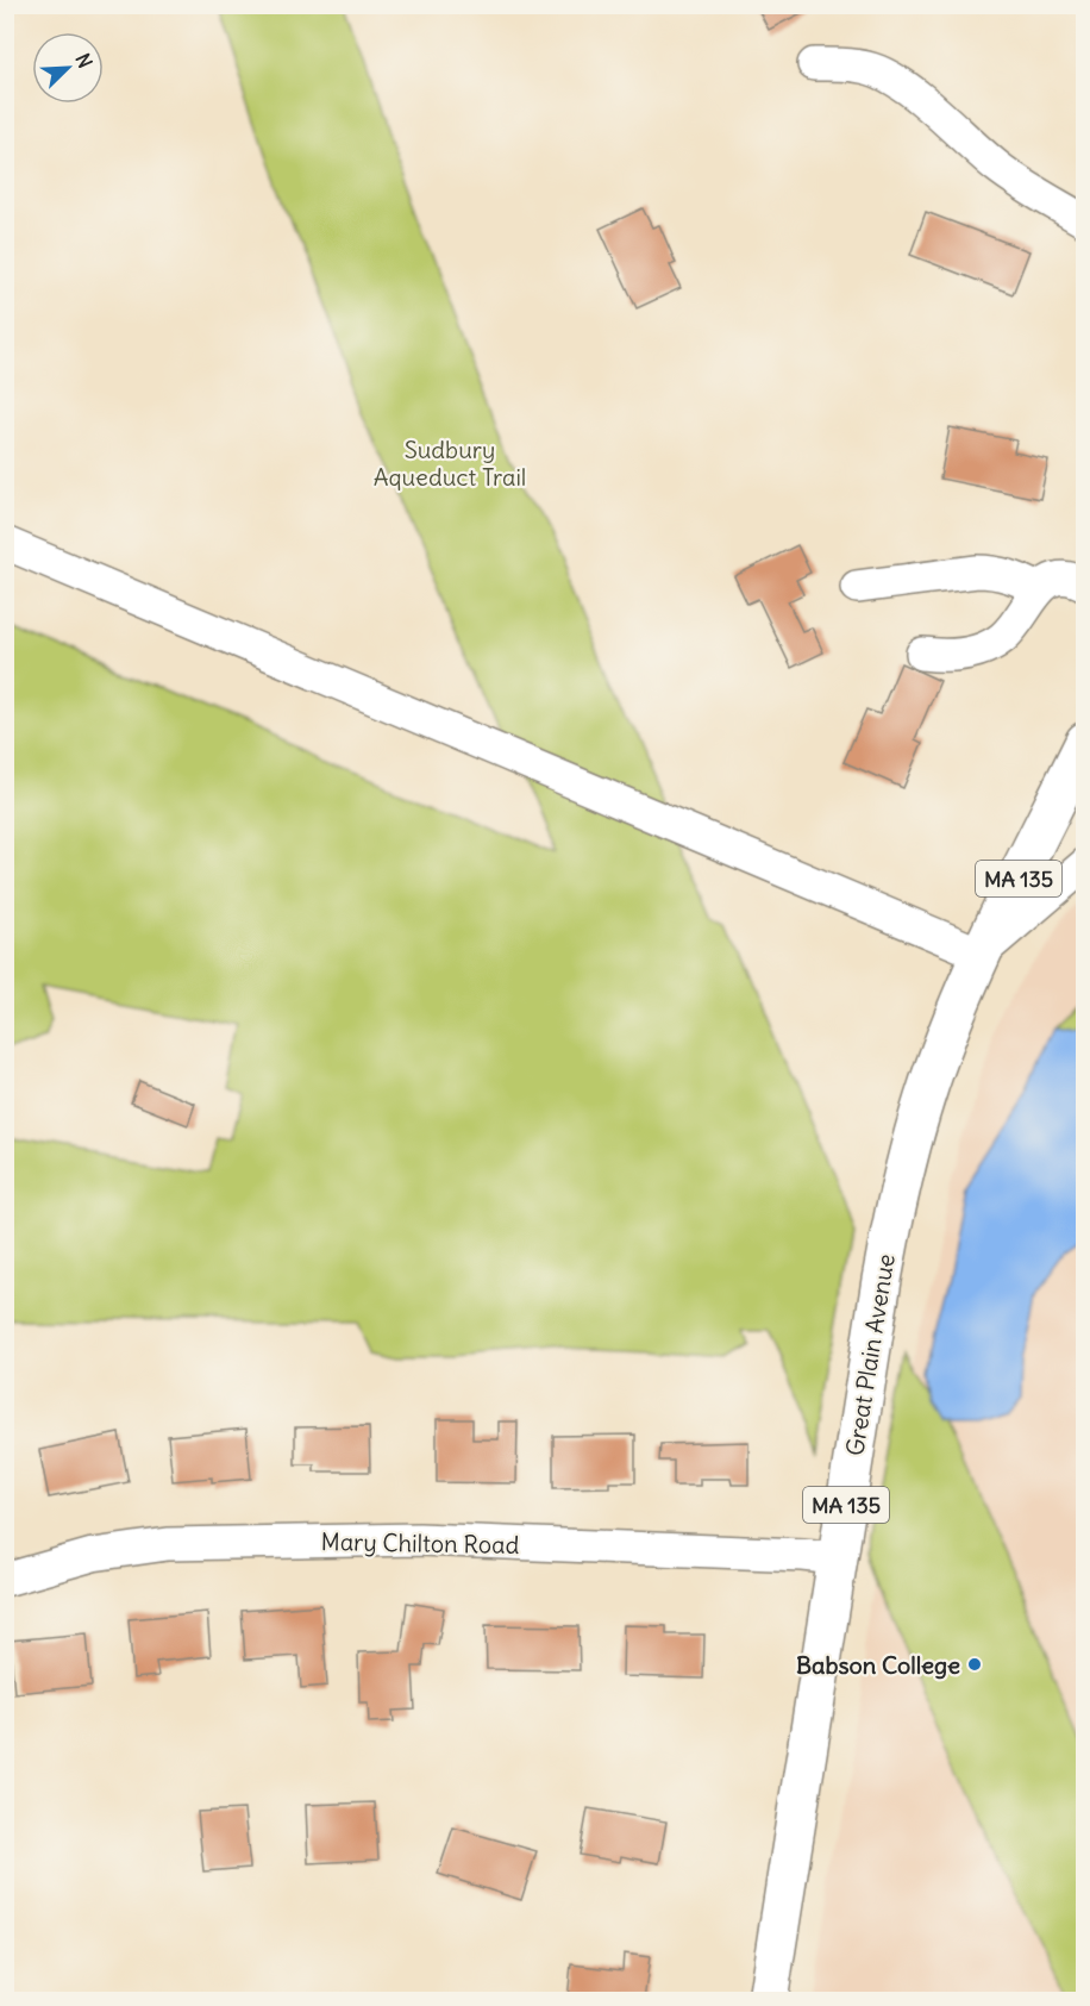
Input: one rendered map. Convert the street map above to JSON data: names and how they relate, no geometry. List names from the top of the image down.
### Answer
{
  "streets": {
    "main road": ["MA 135", "Great Plain Avenue"],
    "street": ["Mary Chilton Road"]
  },
  "crossings": [
    ["Great Plain Avenue", "Mary Chilton Road"]
  ],
  "parks": ["Sudbury Aqueduct Trail"],
  "places": ["Babson College"],
  "north": "top right"
}
